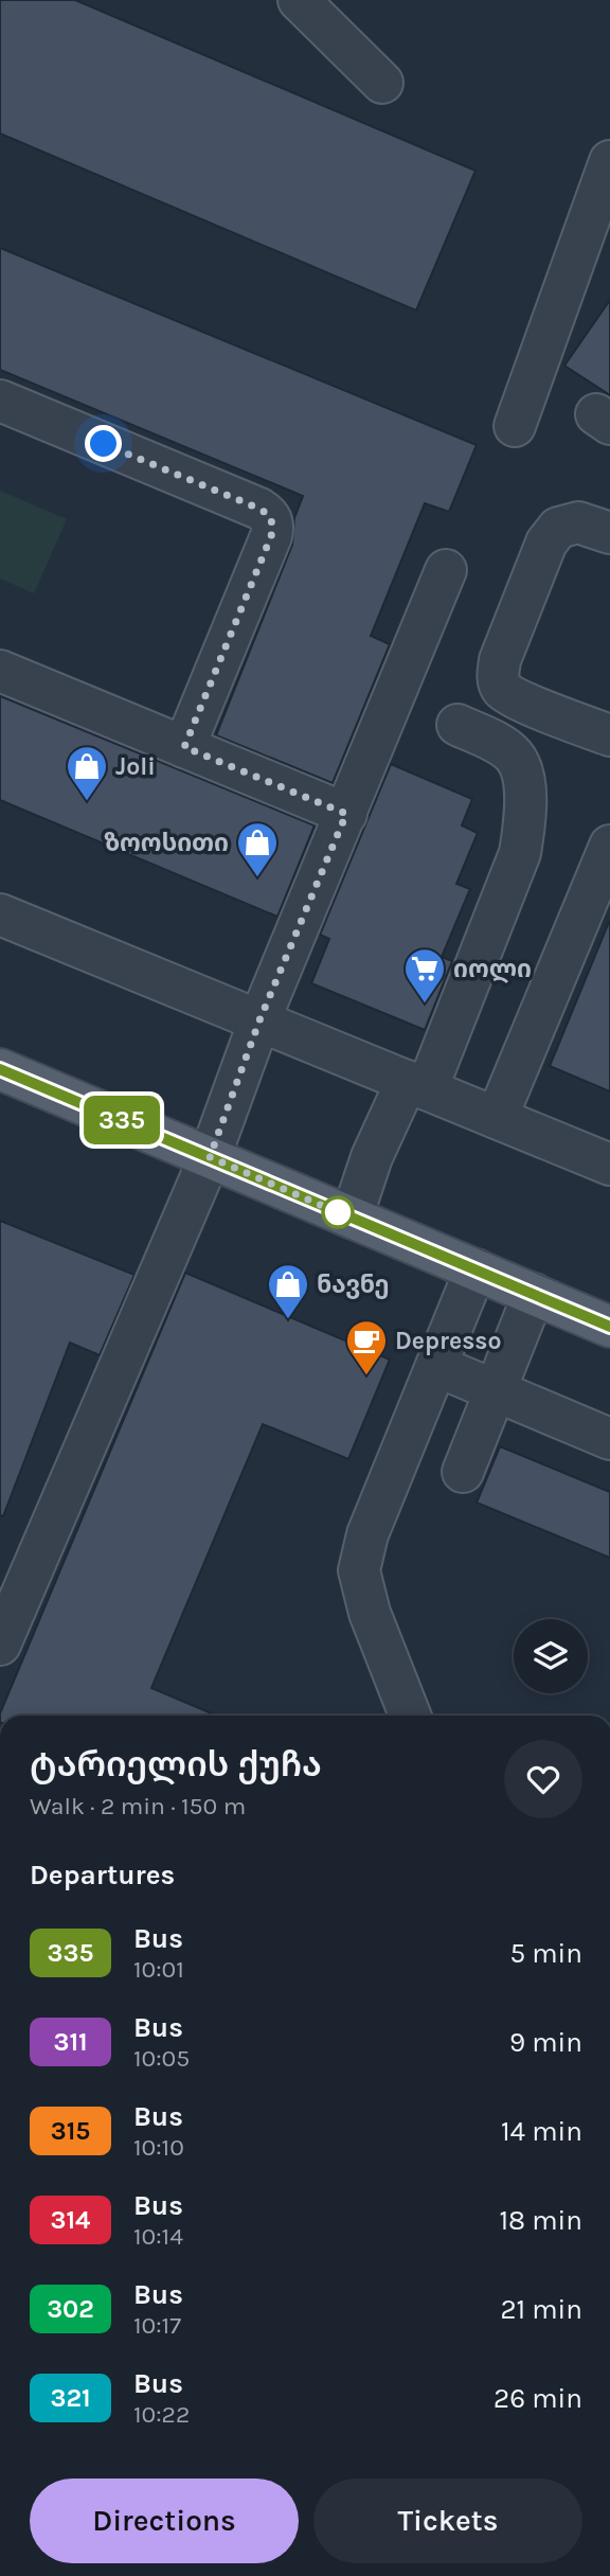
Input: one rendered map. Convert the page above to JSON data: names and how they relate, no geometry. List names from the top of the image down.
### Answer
{
  "places": {
    "shop": ["Joli", "ზოოსითი", "ნავნე"],
    "supermarket": ["იოლი"],
    "cafe": ["Depresso"]
  },
  "lines": ["bus line 335"],
  "page": {
    "on_map": "335",
    "heading": [
      ["ტარიელის ქუჩა", "Walk · 2 min · 150 m"],
      "Departures"
    ],
    "list": [
      {
        "mark": "335",
        "name": "Bus",
        "note": "10:01",
        "value": "5 min"
      },
      {
        "mark": "311",
        "name": "Bus",
        "note": "10:05",
        "value": "9 min"
      },
      {
        "mark": "315",
        "name": "Bus",
        "note": "10:10",
        "value": "14 min"
      },
      {
        "mark": "314",
        "name": "Bus",
        "note": "10:14",
        "value": "18 min"
      },
      {
        "mark": "302",
        "name": "Bus",
        "note": "10:17",
        "value": "21 min"
      },
      {
        "mark": "321",
        "name": "Bus",
        "note": "10:22",
        "value": "26 min"
      }
    ],
    "buttons": ["Directions", "Tickets"]
  }
}
